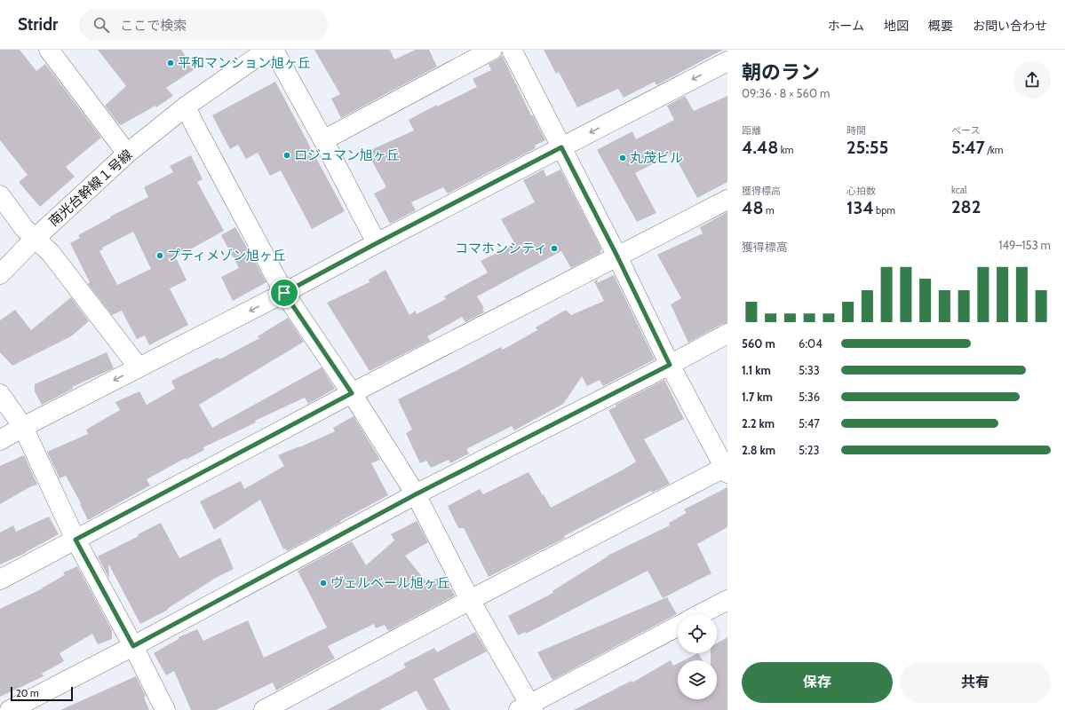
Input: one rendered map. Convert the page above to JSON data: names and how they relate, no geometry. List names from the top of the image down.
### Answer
{
  "streets": {
    "street": ["南光台幹線１号線"]
  },
  "places": [
    "平和マンション旭ヶ丘",
    "ロジュマン旭ヶ丘",
    "丸茂ビル",
    "コマホンシティ",
    "プティメゾン旭ヶ丘",
    "ヴェルベール旭ヶ丘"
  ],
  "scale_bar": "20 m",
  "page": {
    "header": "Stridr",
    "search": "ここで検索",
    "nav": [
      "ホーム",
      "地図",
      "概要",
      "お問い合わせ"
    ],
    "heading": ["朝のラン", "09:36 · 8 × 560 m"],
    "stats": [
      ["距離", "4.48 km"],
      ["時間", "25:55"],
      ["ペース", "5:47 /km"],
      ["獲得標高", "48 m"],
      ["心拍数", "134 bpm"],
      ["kcal", "282"]
    ],
    "chart": ["獲得標高", "149–153 m"],
    "list": [
      {
        "name": "560 m",
        "note": "6:04"
      },
      {
        "name": "1.1 km",
        "note": "5:33"
      },
      {
        "name": "1.7 km",
        "note": "5:36"
      },
      {
        "name": "2.2 km",
        "note": "5:47"
      },
      {
        "name": "2.8 km",
        "note": "5:23"
      }
    ],
    "buttons": ["保存", "共有"],
    "scale": "20 m"
  }
}
